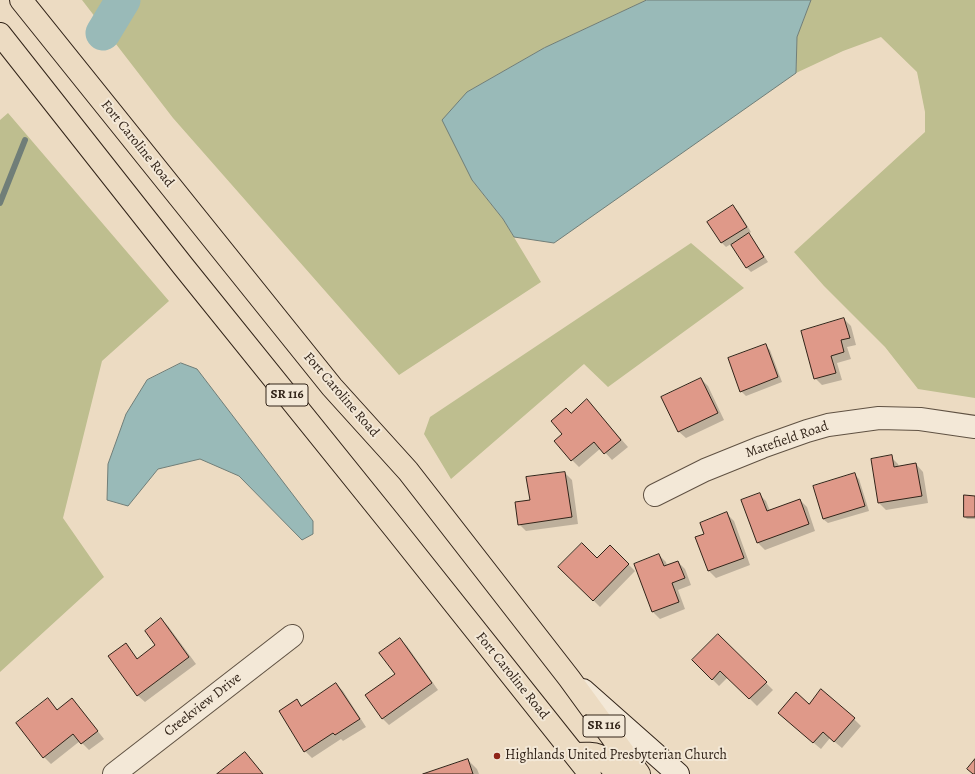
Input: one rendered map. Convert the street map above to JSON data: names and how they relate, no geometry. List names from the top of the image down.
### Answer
{
  "streets": {
    "main road": ["Fort Caroline Road", "SR 116"],
    "street": ["Matefield Road", "Creekview Drive"]
  },
  "crossings": [
    ["Fort Caroline Road", "SR 116"]
  ],
  "places": ["Highlands United Presbyterian Church"]
}
